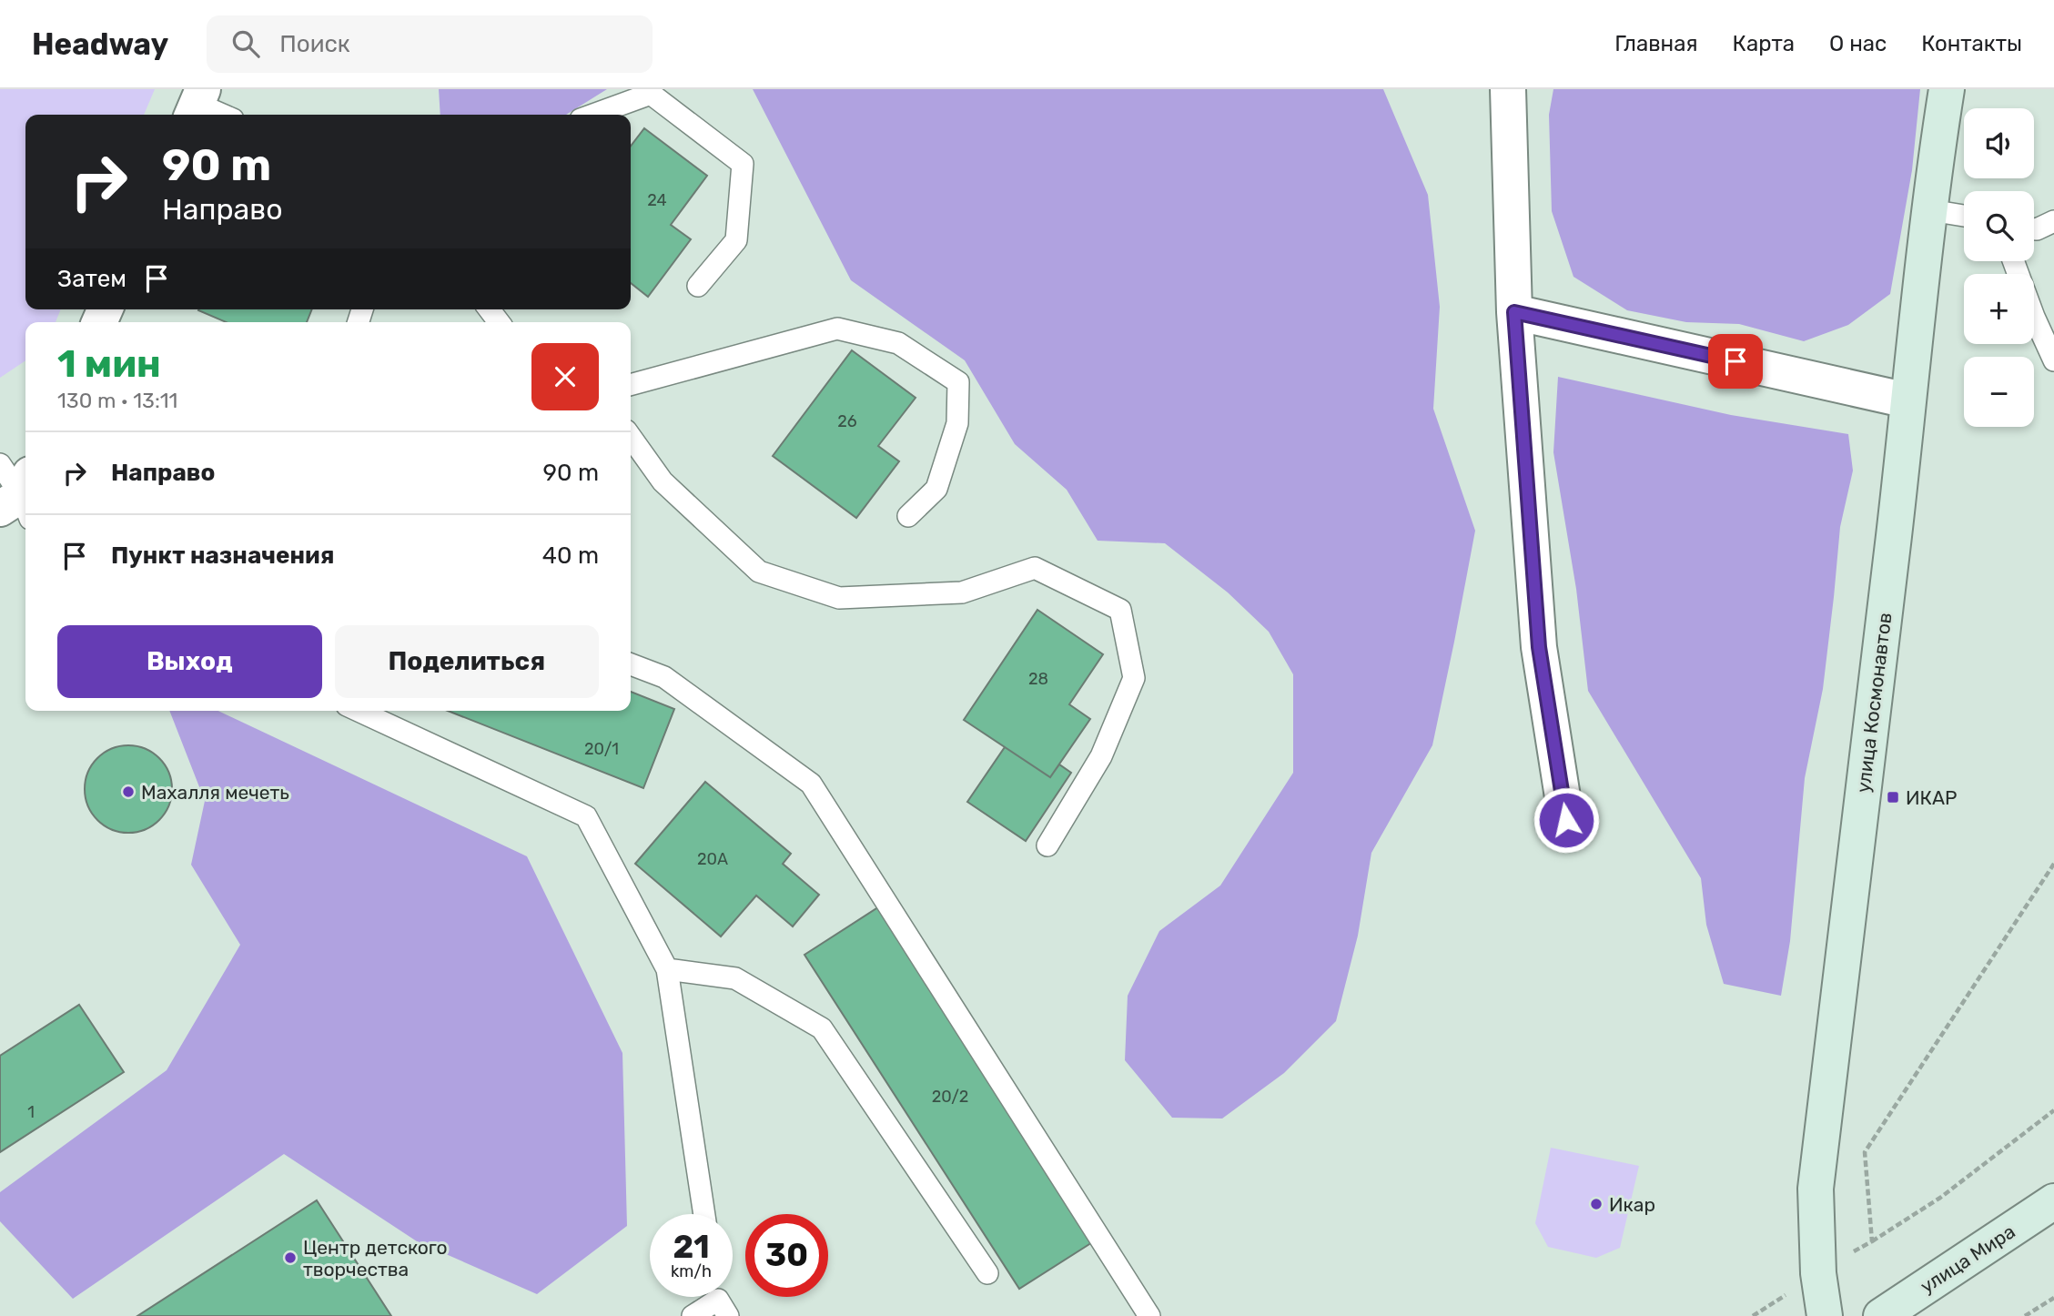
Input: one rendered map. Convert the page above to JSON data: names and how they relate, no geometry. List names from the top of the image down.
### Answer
{
  "streets": {
    "street": ["улица Космонавтов", "улица Мира"]
  },
  "places": {
    "other": ["Махалля мечеть", "Икар", "Центр детского творчества"],
    "transit": ["ИКАР"]
  },
  "house_numbers": [
    "24",
    "26",
    "28",
    "20/1",
    "20А",
    "20/2",
    "1"
  ],
  "page": {
    "header": "Headway",
    "search": "Поиск",
    "nav": [
      "Главная",
      "Карта",
      "О нас",
      "Контакты"
    ],
    "map_buttons": ["+", "−"],
    "turn": ["90 m", "Направо"],
    "then": "Затем",
    "heading": ["1 мин", "130 m · 13:11"],
    "list": [
      {
        "name": "Направо",
        "value": "90 m"
      },
      {
        "name": "Пункт назначения",
        "value": "40 m"
      }
    ],
    "buttons": ["Выход", "Поделиться"],
    "speed": "21 km/h",
    "limit": "30"
  }
}
